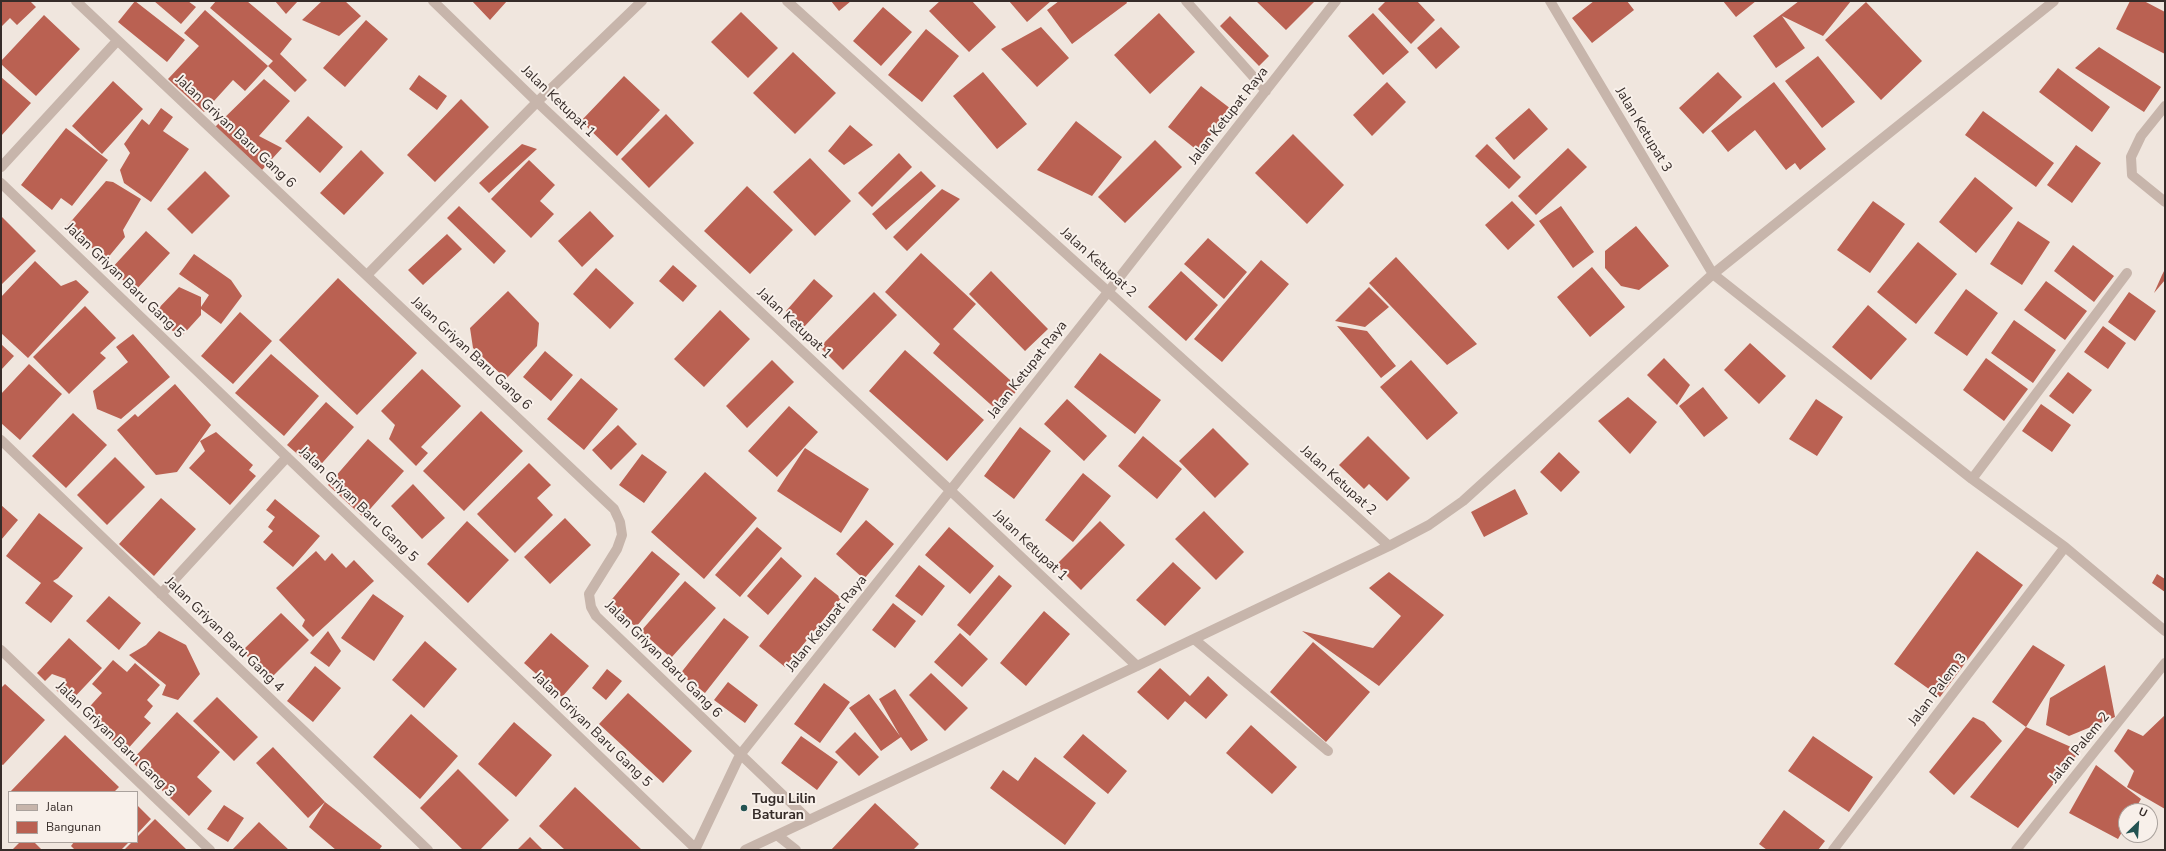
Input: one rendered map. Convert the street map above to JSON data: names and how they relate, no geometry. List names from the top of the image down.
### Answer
{
  "streets": {
    "street": [
      "Jalan Ketupat 1",
      "Jalan Ketupat Raya",
      "Jalan Ketupat 3",
      "Jalan Griyan Baru Gang 6",
      "Jalan Ketupat 2",
      "Jalan Griyan Baru Gang 5",
      "Jalan Griyan Baru Gang 4",
      "Jalan Palem 3",
      "Jalan Griyan Baru Gang 3",
      "Jalan Palem 2"
    ]
  },
  "crossings": [
    ["Jalan Ketupat 1", "Jalan Ketupat Raya"],
    ["Jalan Ketupat Raya", "Jalan Griyan Baru Gang 6"],
    ["Jalan Ketupat Raya", "Jalan Ketupat 2"],
    ["Jalan Ketupat Raya", "Jalan Griyan Baru Gang 5"]
  ],
  "places": ["Tugu Lilin Baturan"],
  "legend": ["Jalan", "Bangunan"],
  "north": "top right"
}
